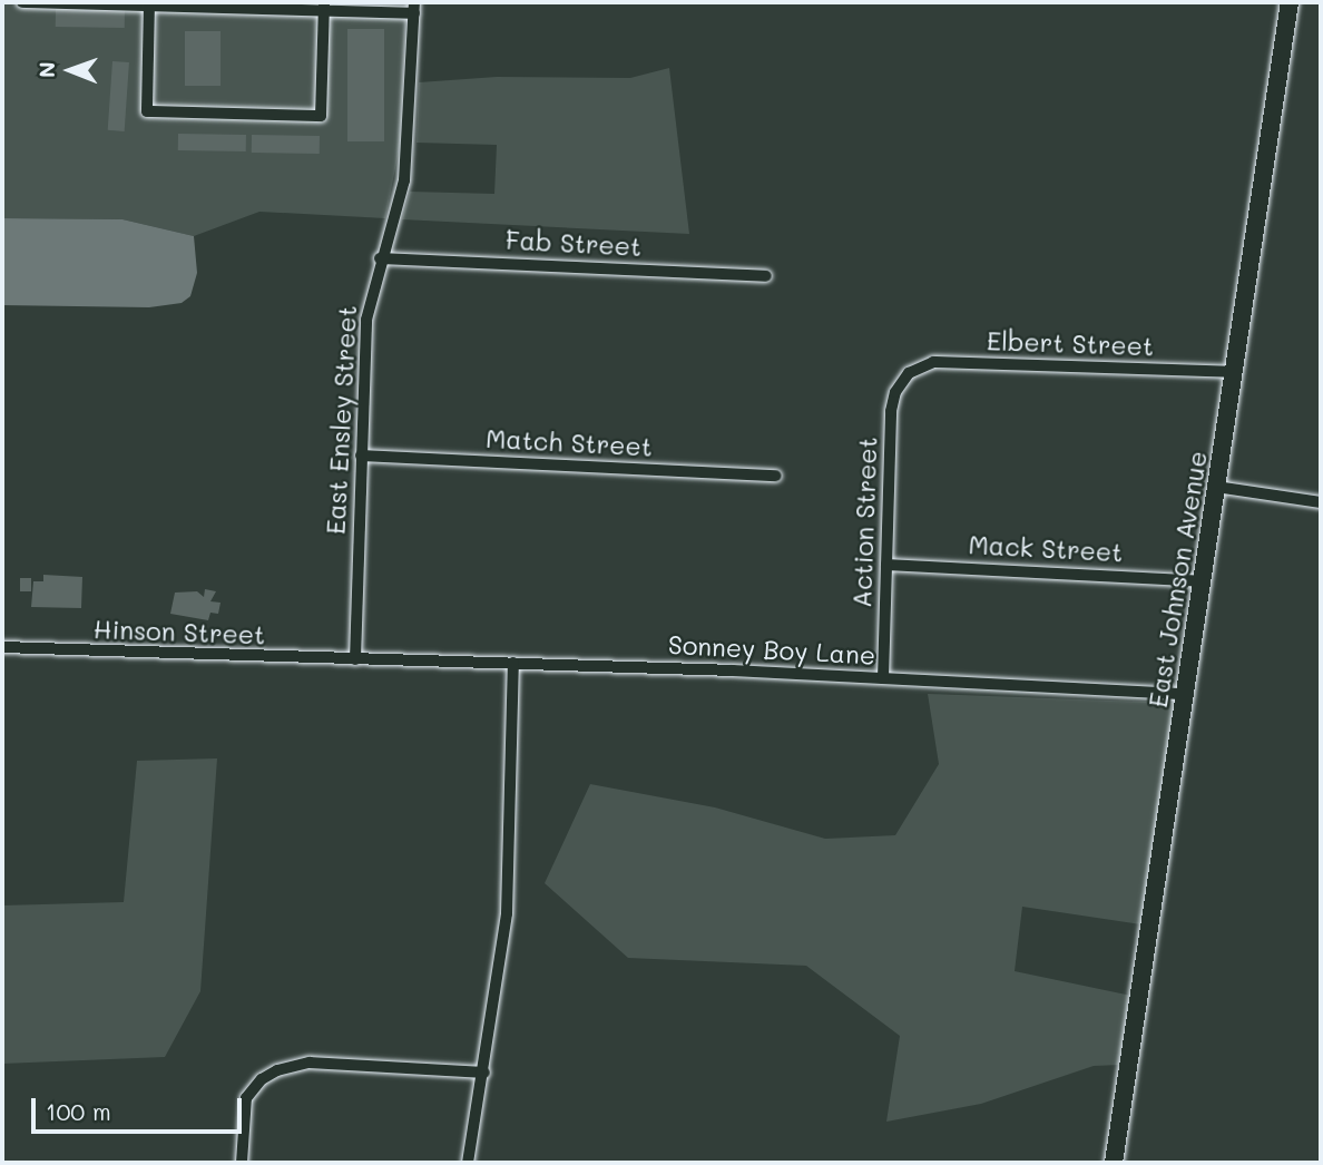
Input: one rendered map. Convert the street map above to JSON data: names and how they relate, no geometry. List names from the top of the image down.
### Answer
{
  "streets": {
    "main road": ["East Johnson Avenue"],
    "street": [
      "Fab Street",
      "Elbert Street",
      "East Ensley Street",
      "Match Street",
      "Action Street",
      "Mack Street",
      "Hinson Street",
      "Sonney Boy Lane"
    ]
  },
  "crossings": [
    ["Fab Street", "East Ensley Street"],
    ["Elbert Street", "Action Street"],
    ["Elbert Street", "East Johnson Avenue"],
    ["East Ensley Street", "Match Street"],
    ["East Ensley Street", "Hinson Street"],
    ["East Ensley Street", "Sonney Boy Lane"],
    ["Action Street", "Mack Street"],
    ["Action Street", "Sonney Boy Lane"],
    ["Mack Street", "East Johnson Avenue"],
    ["East Johnson Avenue", "Sonney Boy Lane"],
    ["Hinson Street", "Sonney Boy Lane"]
  ],
  "scale_bar": "100 m",
  "north": "left"
}
